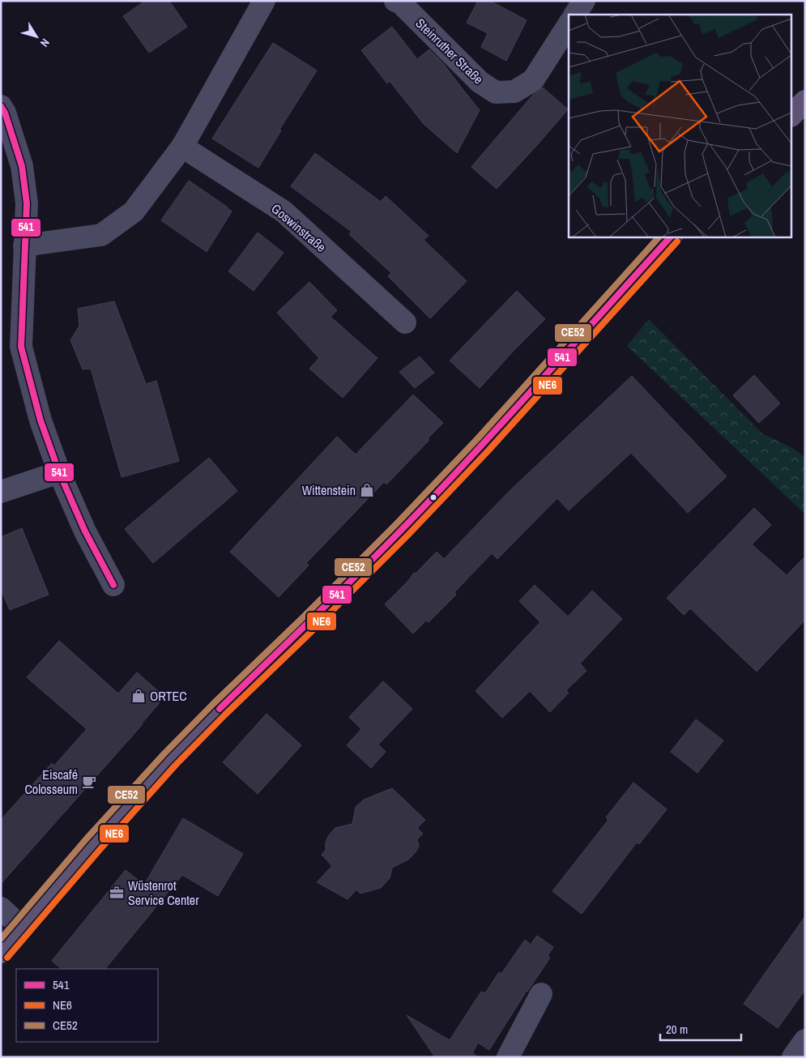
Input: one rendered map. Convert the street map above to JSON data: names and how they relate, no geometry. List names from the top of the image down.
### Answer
{
  "streets": {
    "street": ["Steinruther Straße", "Goswinstraße"]
  },
  "places": {
    "shop": ["Wittenstein", "ORTEC"],
    "cafe": ["Eiscafé Colosseum"],
    "office": ["Wüstenrot Service Center"]
  },
  "lines": ["transit line 541", "transit line CE52", "transit line NE6"],
  "legend": ["541", "NE6", "CE52"],
  "scale_bar": "20 m",
  "north": "bottom right"
}
